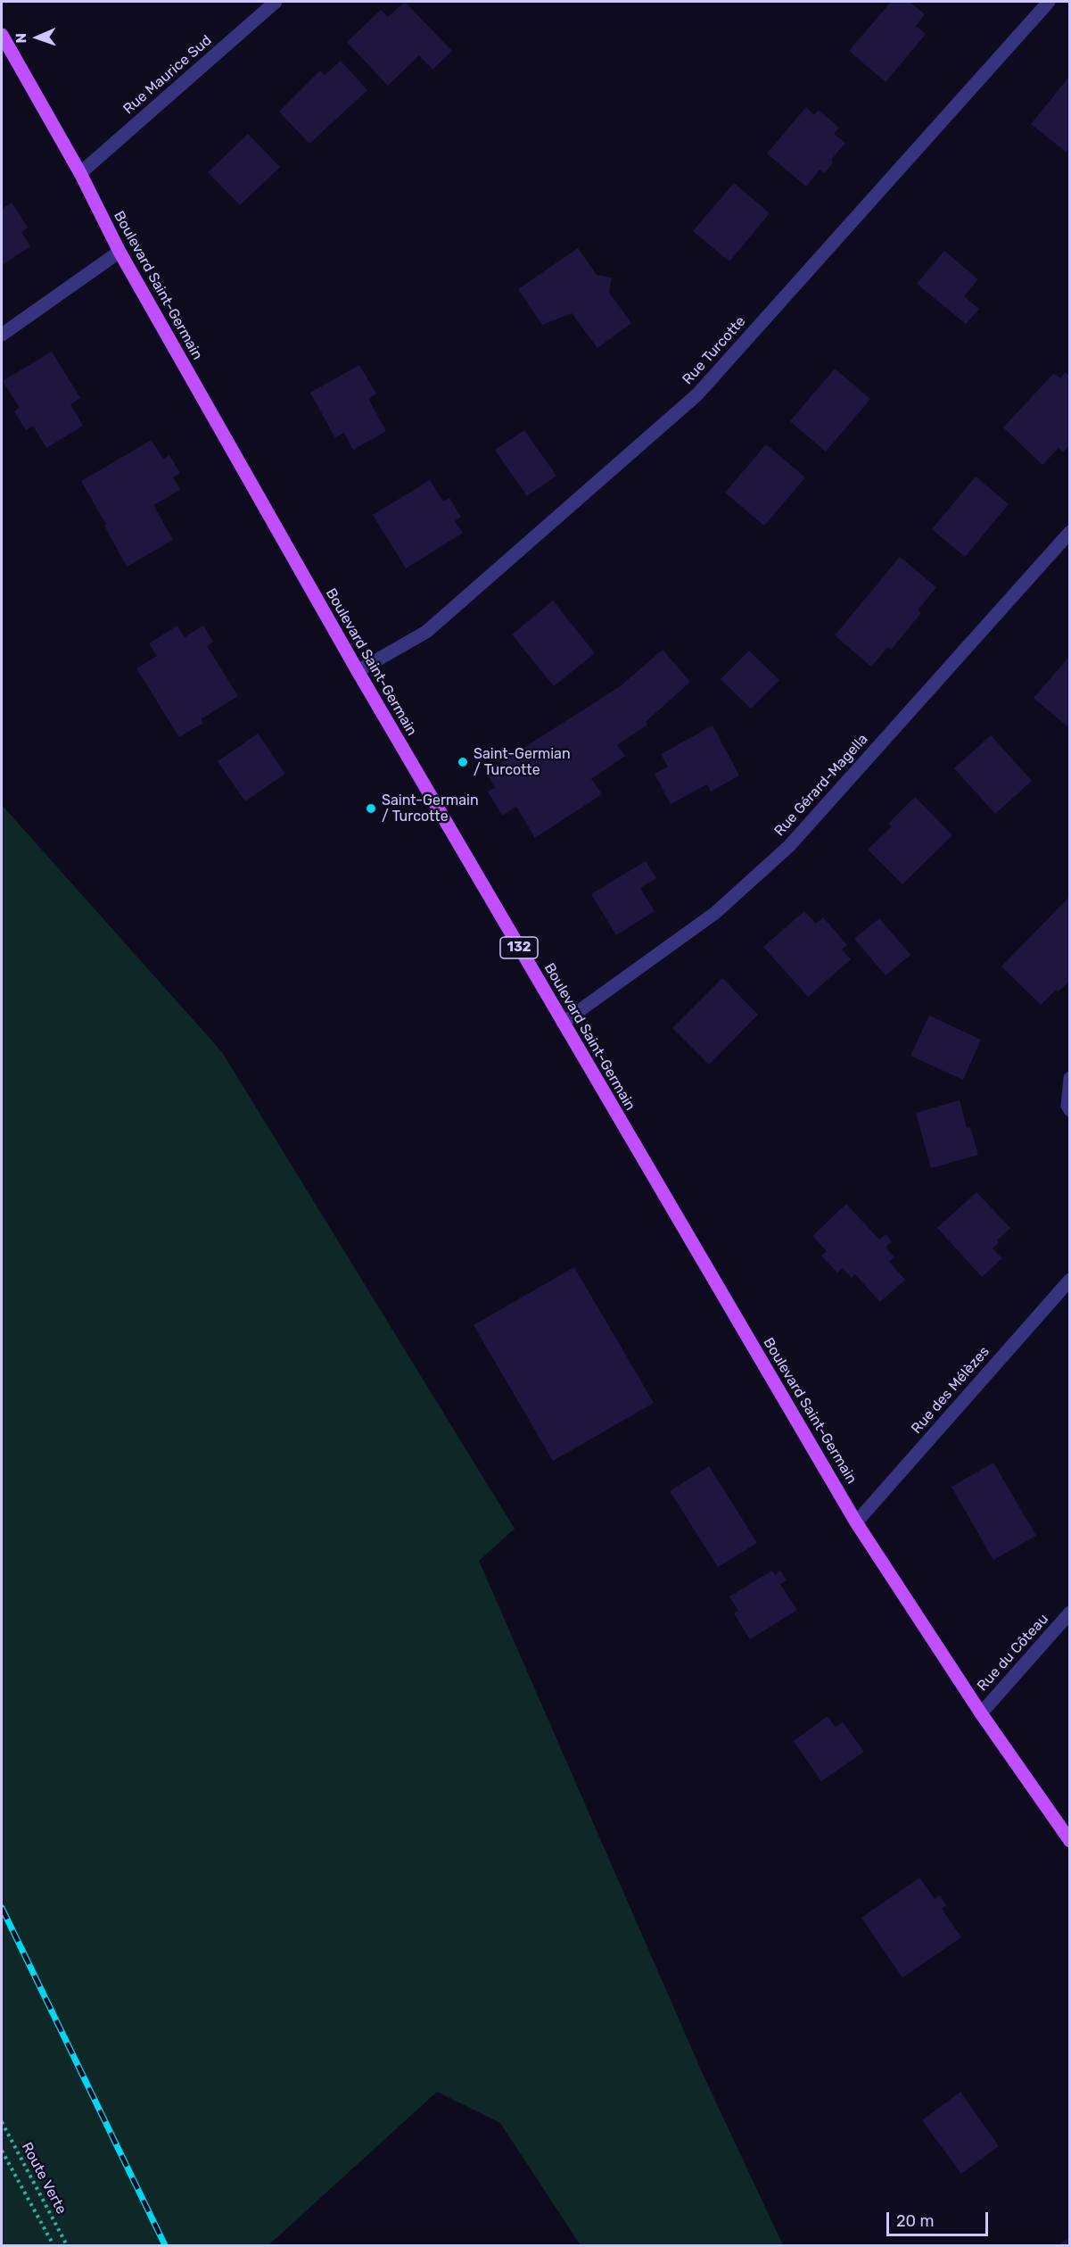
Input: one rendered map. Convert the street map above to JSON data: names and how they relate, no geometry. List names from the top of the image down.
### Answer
{
  "streets": {
    "main road": ["Boulevard Saint-Germain", "132"],
    "street": [
      "Rue Maurice Sud",
      "Rue Turcotte",
      "Rue Gérard-Magella",
      "Rue des Mélèzes",
      "Rue du Côteau"
    ],
    "path": ["Route Verte"]
  },
  "crossings": [
    ["Rue Maurice Sud", "Boulevard Saint-Germain"],
    ["Boulevard Saint-Germain", "Rue Turcotte"],
    ["Boulevard Saint-Germain", "Rue Gérard-Magella"],
    ["Boulevard Saint-Germain", "Rue des Mélèzes"],
    ["Boulevard Saint-Germain", "Rue du Côteau"]
  ],
  "places": ["Saint-Germian / Turcotte", "Saint-Germain / Turcotte"],
  "scale_bar": "20 m",
  "north": "left"
}
